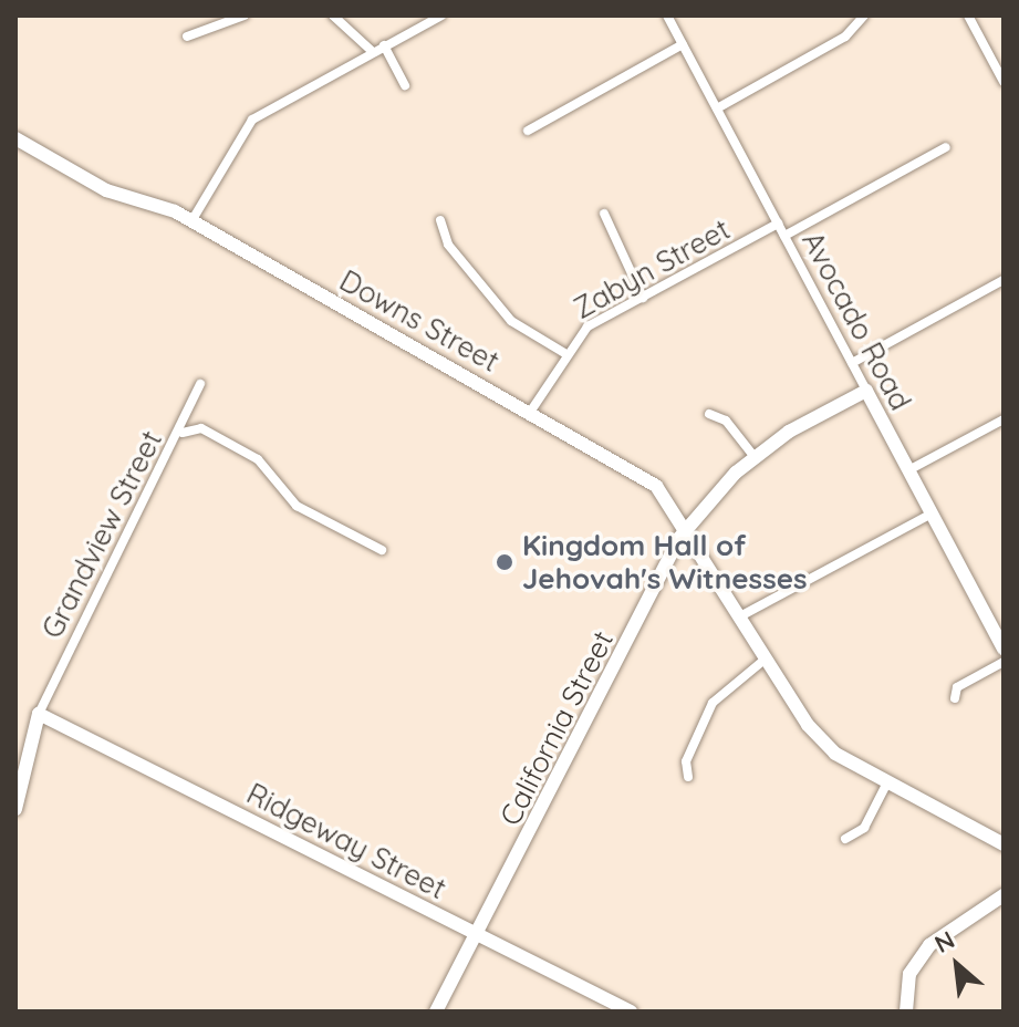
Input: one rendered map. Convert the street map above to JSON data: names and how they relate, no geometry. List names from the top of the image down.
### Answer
{
  "streets": {
    "main road": [
      "Downs Street",
      "Avocado Road",
      "Grandview Street",
      "California Street",
      "Ridgeway Street"
    ],
    "street": ["Zabyn Street"]
  },
  "crossings": [
    ["Zabyn Street", "Downs Street"],
    ["Zabyn Street", "Avocado Road"],
    ["Downs Street", "California Street"],
    ["Avocado Road", "California Street"],
    ["Grandview Street", "Ridgeway Street"],
    ["California Street", "Ridgeway Street"]
  ],
  "places": ["Kingdom Hall of Jehovah's Witnesses"],
  "north": "top left"
}
